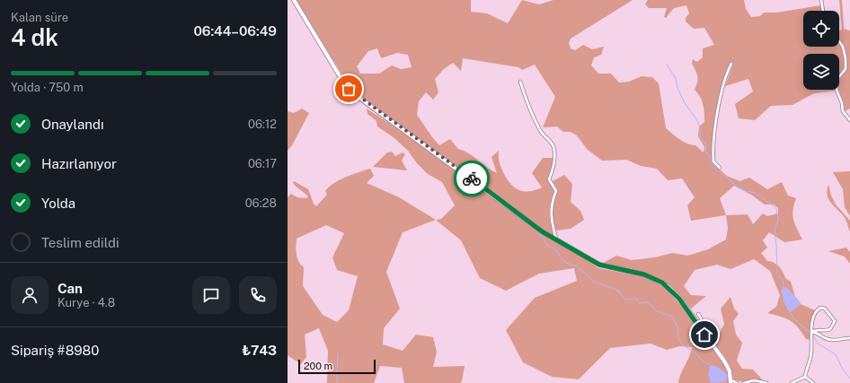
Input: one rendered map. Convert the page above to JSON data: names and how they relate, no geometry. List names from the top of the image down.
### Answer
{
  "scale_bar": "200 m",
  "page": {
    "heading": ["4 dk", "Kalan süre", "06:44–06:49"],
    "panel": [
      "Can",
      "Kurye · 4.8",
      "Sipariş #8980",
      "₺743"
    ],
    "bar": "Yolda · 750 m",
    "list": [
      ["Onaylandı", "06:12"],
      ["Hazırlanıyor", "06:17"],
      ["Yolda", "06:28"],
      "Teslim edildi"
    ],
    "scale": "200 m"
  }
}
